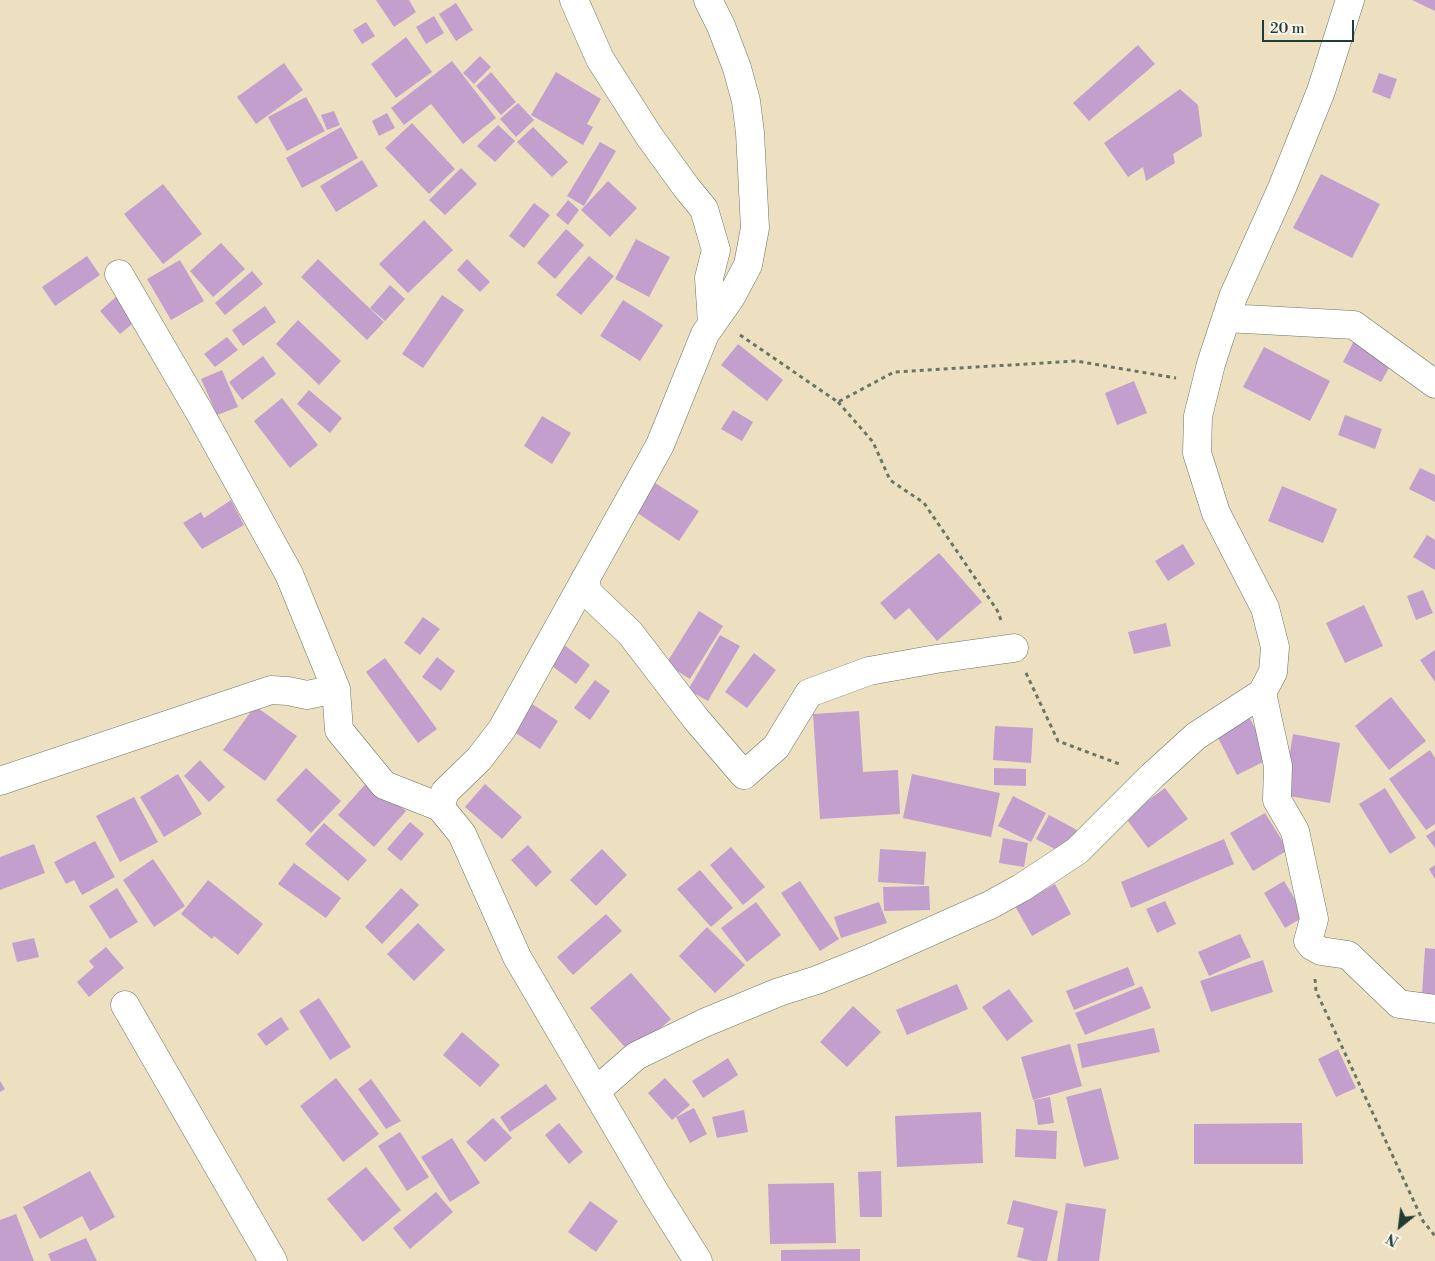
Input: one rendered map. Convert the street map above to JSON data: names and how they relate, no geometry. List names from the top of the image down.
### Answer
{
  "scale_bar": "20 m",
  "north": "bottom left"
}
